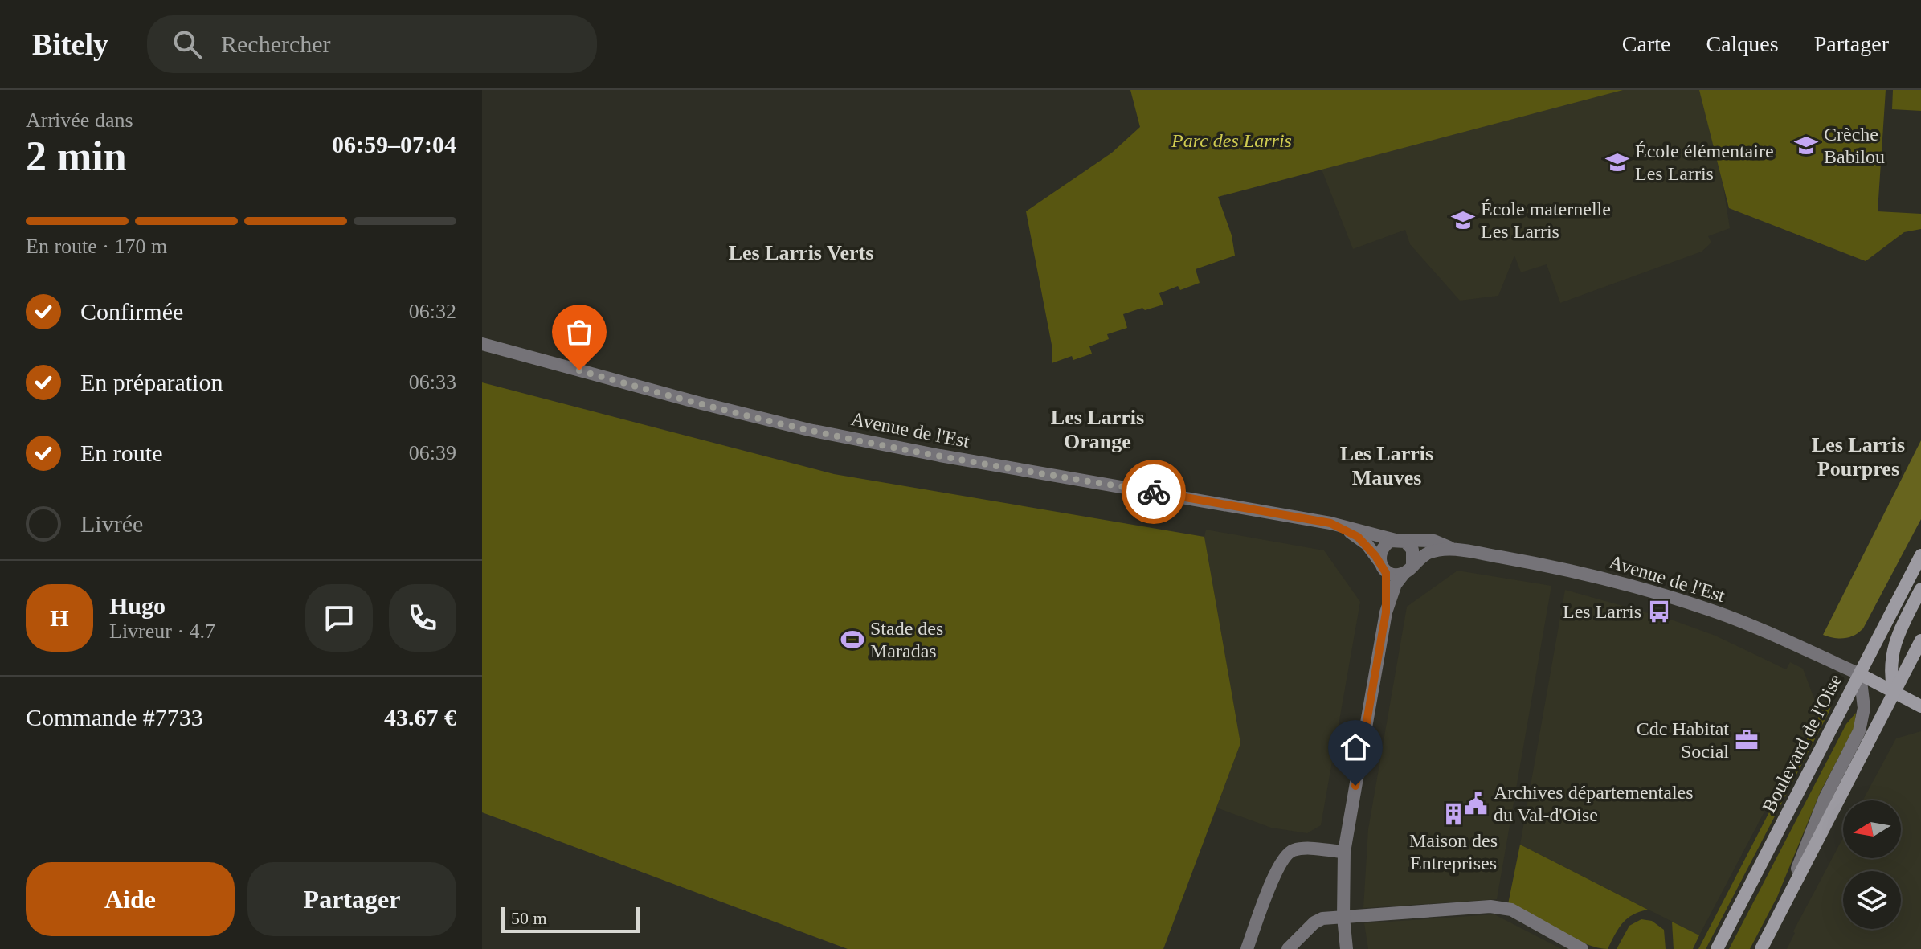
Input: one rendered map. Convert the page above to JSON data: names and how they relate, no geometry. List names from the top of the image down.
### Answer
{
  "streets": {
    "main road": ["Boulevard de l'Oise"],
    "street": ["Avenue de l'Est"]
  },
  "crossings": [
    ["Avenue de l'Est", "Boulevard de l'Oise"]
  ],
  "districts": [
    "Les Larris Verts",
    "Les Larris Orange",
    "Les Larris Pourpres",
    "Les Larris Mauves"
  ],
  "parks": ["Parc des Larris"],
  "places": {
    "school or university": ["Crèche Babilou", "École élémentaire Les Larris", "École maternelle Les Larris"],
    "bus stop": ["Les Larris"],
    "sports": ["Stade des Maradas"],
    "office": ["Cdc Habitat Social"],
    "public building": ["Archives départementales du Val-d'Oise"],
    "building": ["Maison des Entreprises"]
  },
  "scale_bar": "50 m",
  "north": "left",
  "page": {
    "header": "Bitely",
    "search": "Rechercher",
    "nav": ["Carte", "Calques", "Partager"],
    "heading": ["2 min", "Arrivée dans", "06:59–07:04"],
    "panel": [
      "Hugo",
      "Livreur · 4.7",
      "Commande #7733",
      "43.67 €"
    ],
    "bar": "En route · 170 m",
    "list": [
      ["Confirmée", "06:32"],
      ["En préparation", "06:33"],
      ["En route", "06:39"],
      "Livrée"
    ],
    "round": "H",
    "buttons": ["Aide", "Partager"],
    "scale": "50 m"
  }
}
